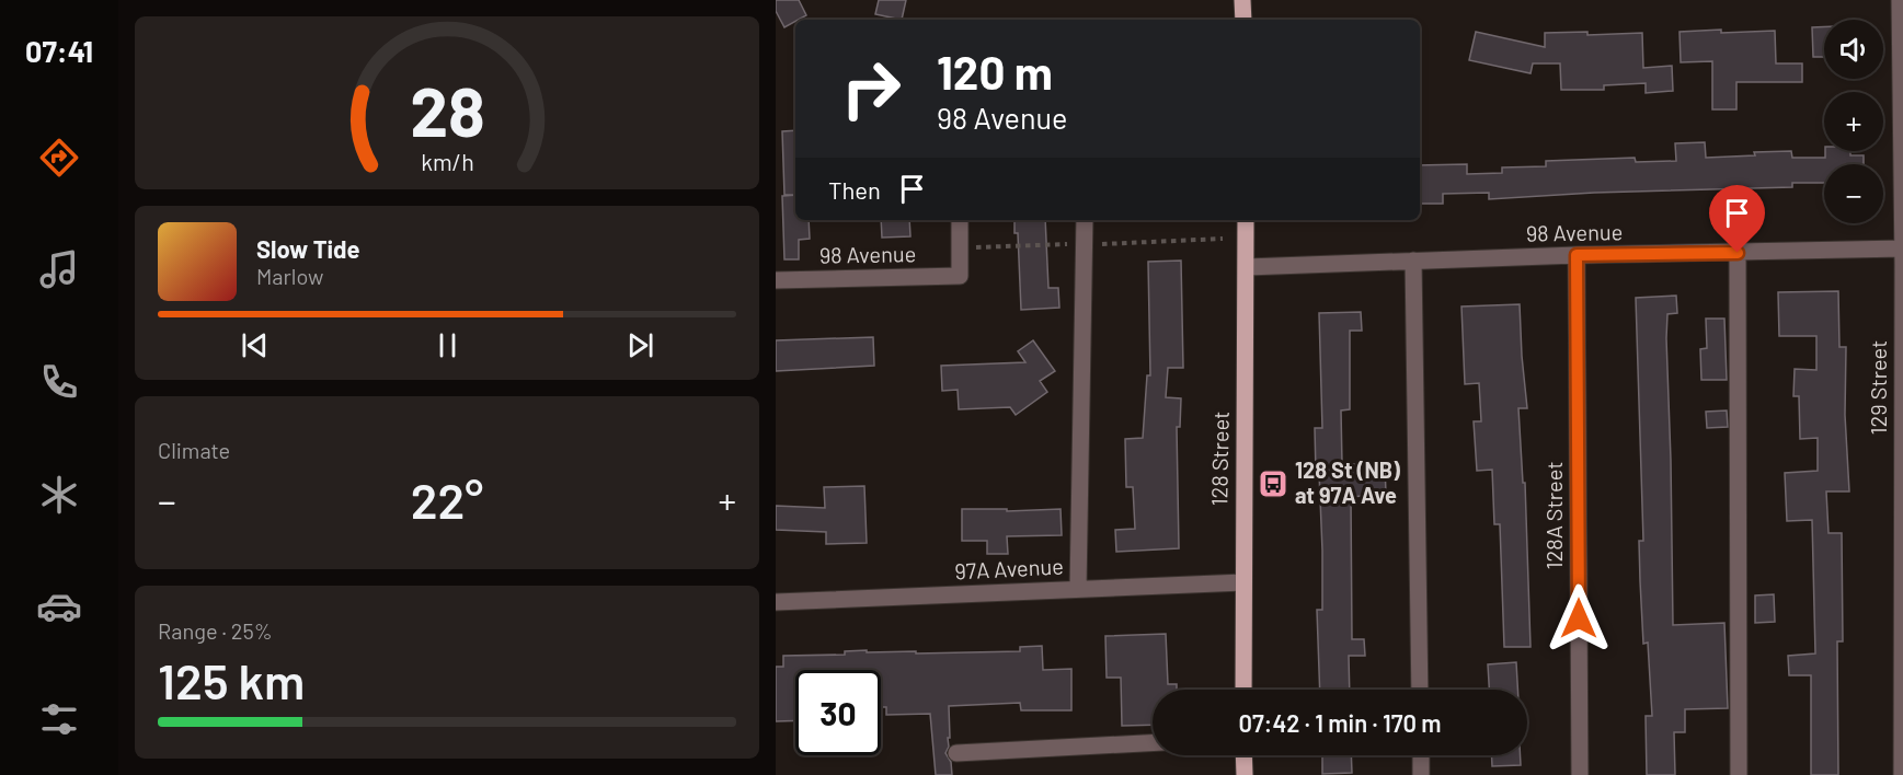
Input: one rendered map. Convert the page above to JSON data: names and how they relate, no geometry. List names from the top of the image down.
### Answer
{
  "streets": {
    "main road": ["128 Street"],
    "street": [
      "98 Avenue",
      "129 Street",
      "128A Street",
      "97A Avenue"
    ]
  },
  "crossings": [
    ["98 Avenue", "129 Street"],
    ["98 Avenue", "128 Street"],
    ["98 Avenue", "128A Street"],
    ["128 Street", "97A Avenue"]
  ],
  "places": {
    "bus stop": ["128 St (NB) at 97A Ave"]
  },
  "page": {
    "tabs": "07:41",
    "map_buttons": ["+", "−"],
    "turn": ["120 m", "98 Avenue"],
    "then": "Then",
    "song": ["Slow Tide", "Marlow"],
    "tile": [
      "Climate",
      ["Range · 25%", "125 km"]
    ],
    "heat": ["−", "22°", "+"],
    "limit": "30",
    "trip": "07:42 · 1 min · 170 m",
    "gauge": ["28", "km/h"]
  }
}
